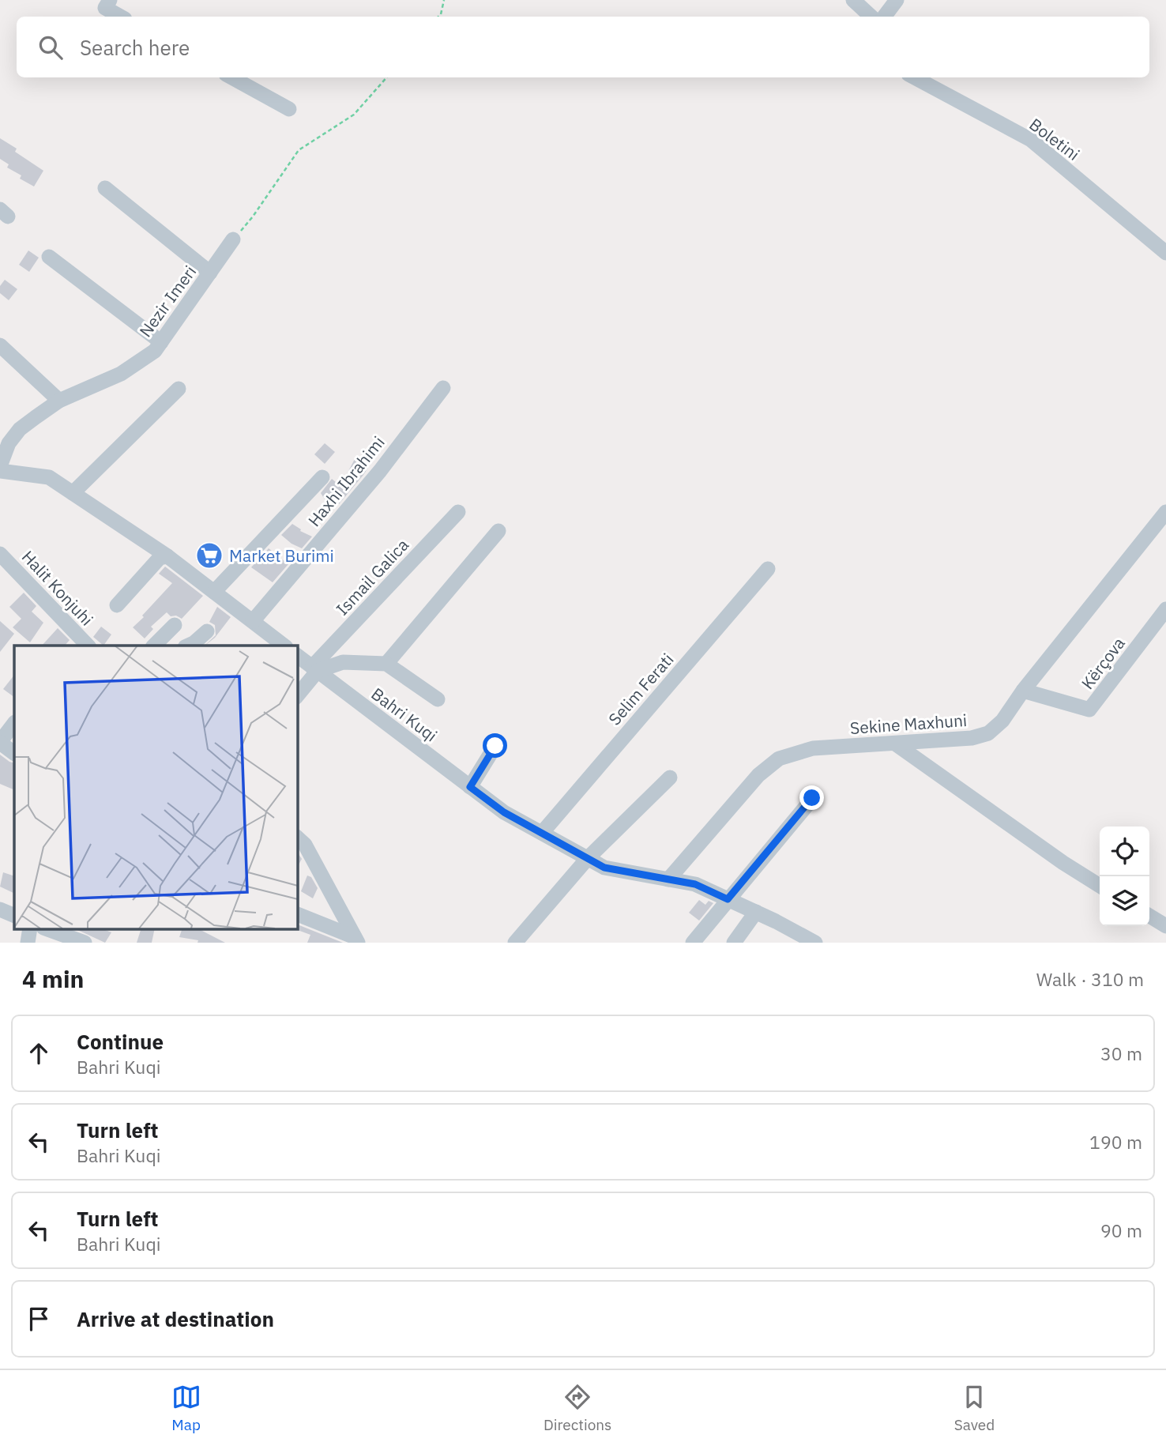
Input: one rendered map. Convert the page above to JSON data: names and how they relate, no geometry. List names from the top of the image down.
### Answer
{
  "streets": {
    "street": [
      "Boletini",
      "Nezir Imeri",
      "Haxhi Ibrahimi",
      "Ismail Galica",
      "Halit Konjuhi",
      "Kërçova",
      "Selim Ferati",
      "Bahri Kuqi",
      "Sekine Maxhuni"
    ]
  },
  "crossings": [
    ["Ismail Galica", "Bahri Kuqi"],
    ["Kërçova", "Sekine Maxhuni"],
    ["Selim Ferati", "Bahri Kuqi"],
    ["Bahri Kuqi", "Sekine Maxhuni"]
  ],
  "places": {
    "supermarket": ["Market Burimi"]
  },
  "page": {
    "search": "Search here",
    "heading": ["4 min", "Walk · 310 m"],
    "list": [
      ["Continue", "Bahri Kuqi", "30 m"],
      ["Turn left", "Bahri Kuqi", "190 m"],
      ["Turn left", "Bahri Kuqi", "90 m"],
      "Arrive at destination"
    ],
    "nav": ["Map", "Directions", "Saved"]
  }
}
